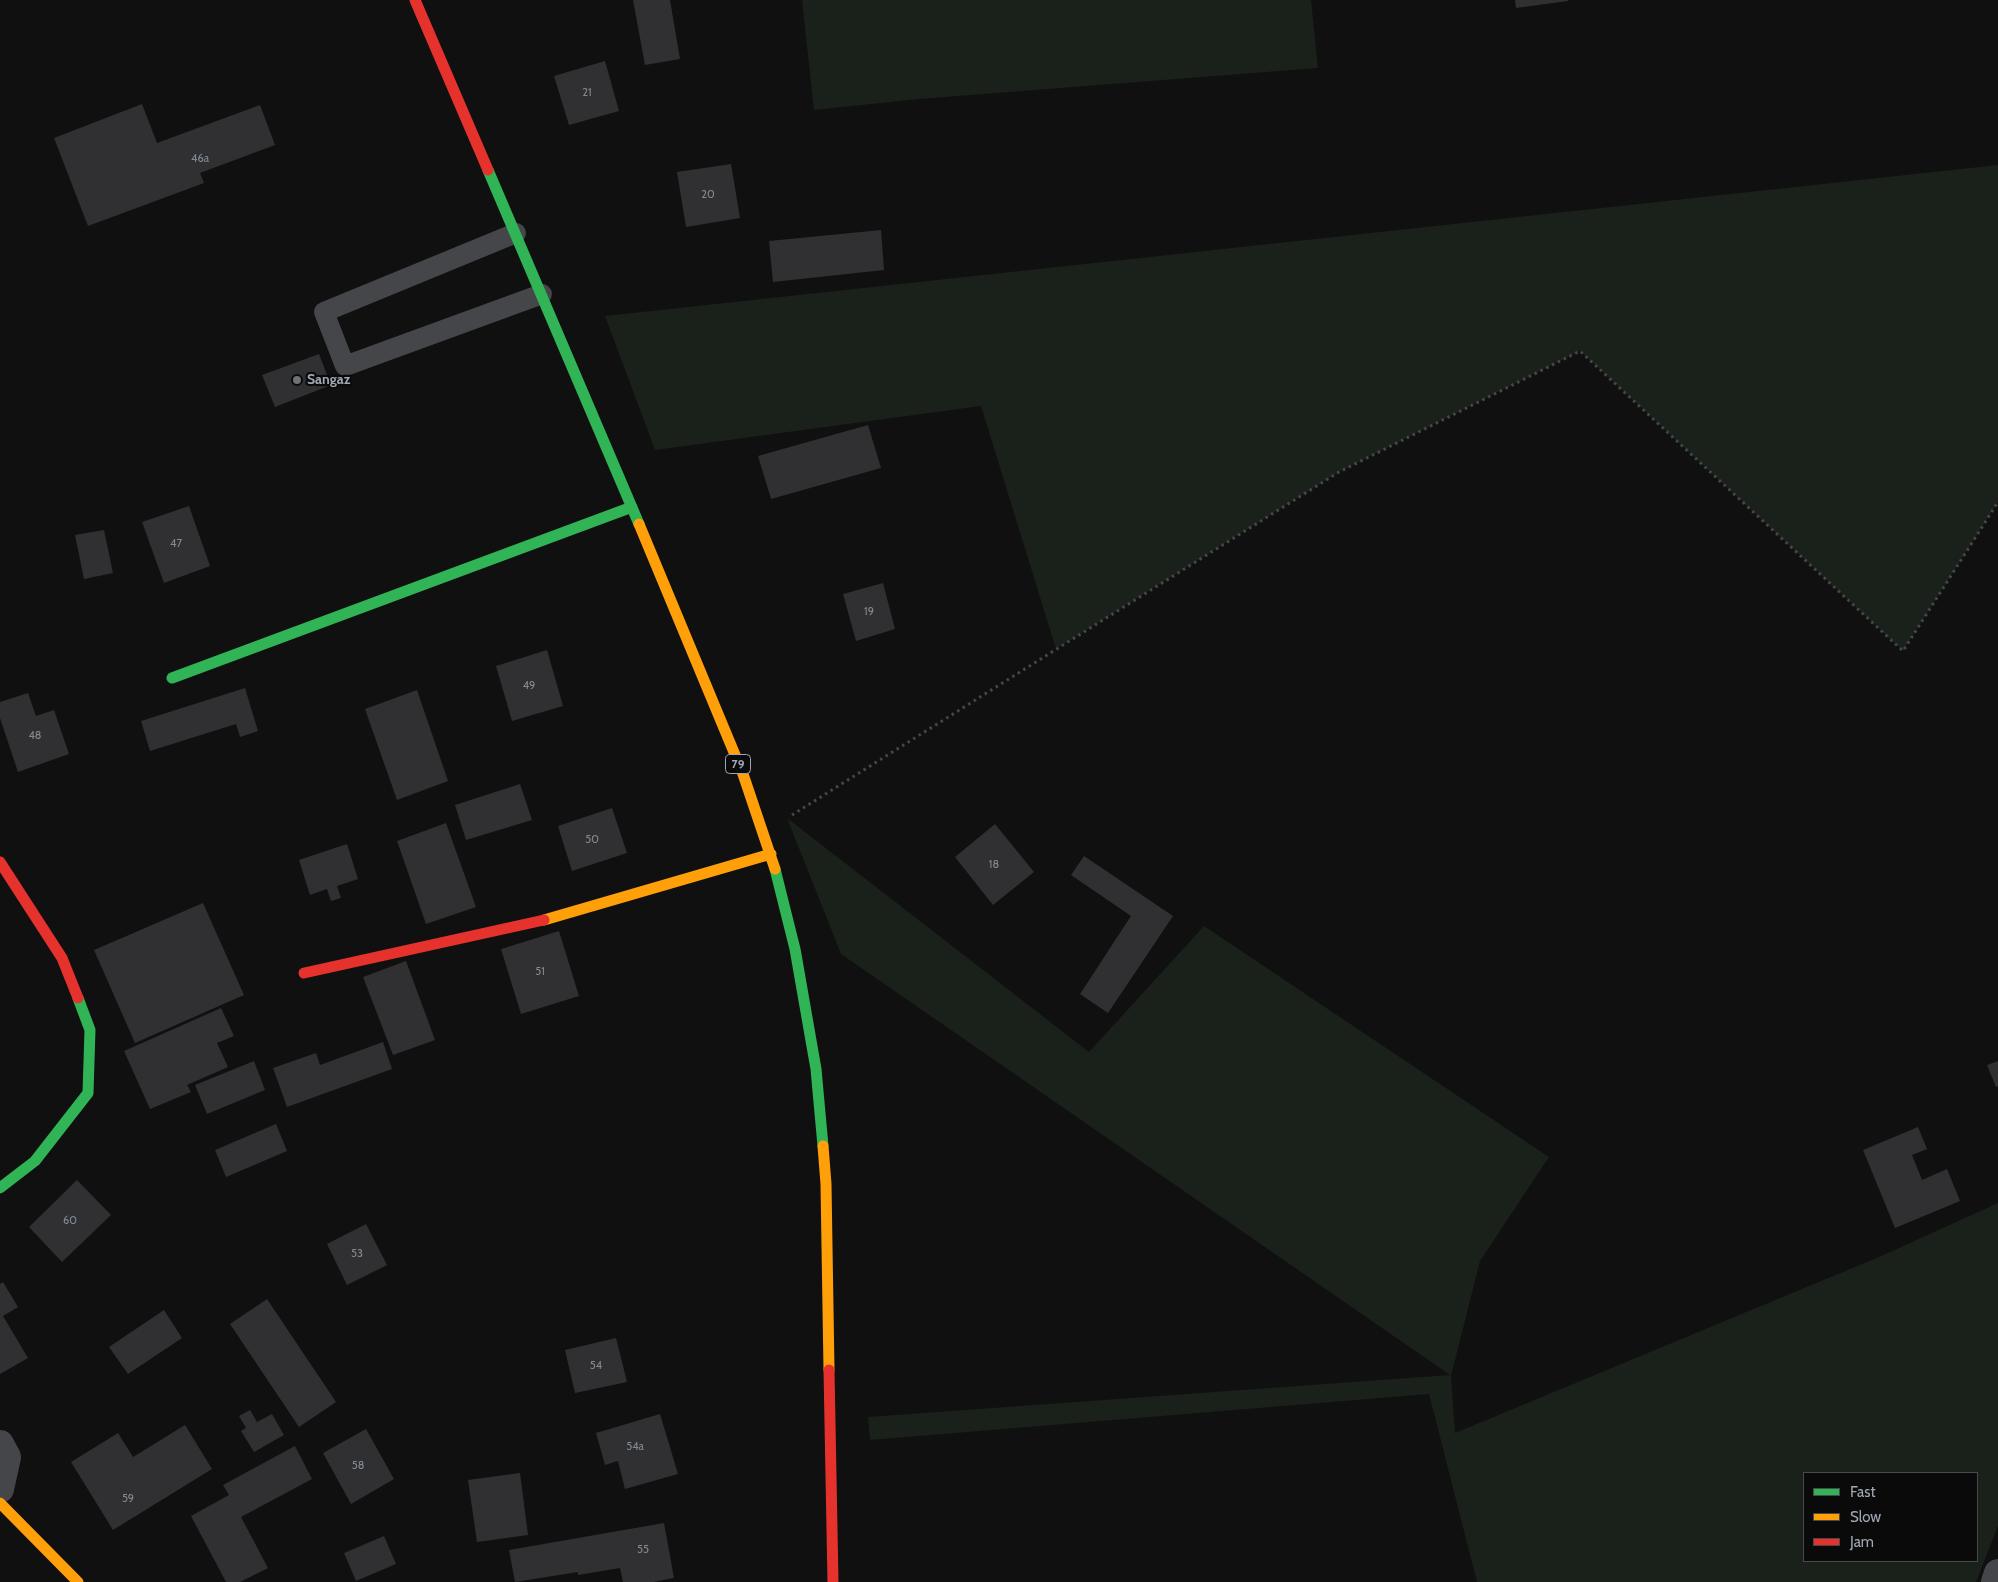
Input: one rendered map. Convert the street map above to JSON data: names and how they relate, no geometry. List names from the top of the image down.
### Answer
{
  "streets": {
    "main road": ["79"]
  },
  "places": ["Sangaz"],
  "house_numbers": [
    "21",
    "46a",
    "20",
    "47",
    "19",
    "49",
    "48",
    "50",
    "18",
    "51",
    "60",
    "53",
    "54",
    "54a",
    "58",
    "59",
    "55"
  ],
  "legend": ["Fast", "Slow", "Jam"]
}
